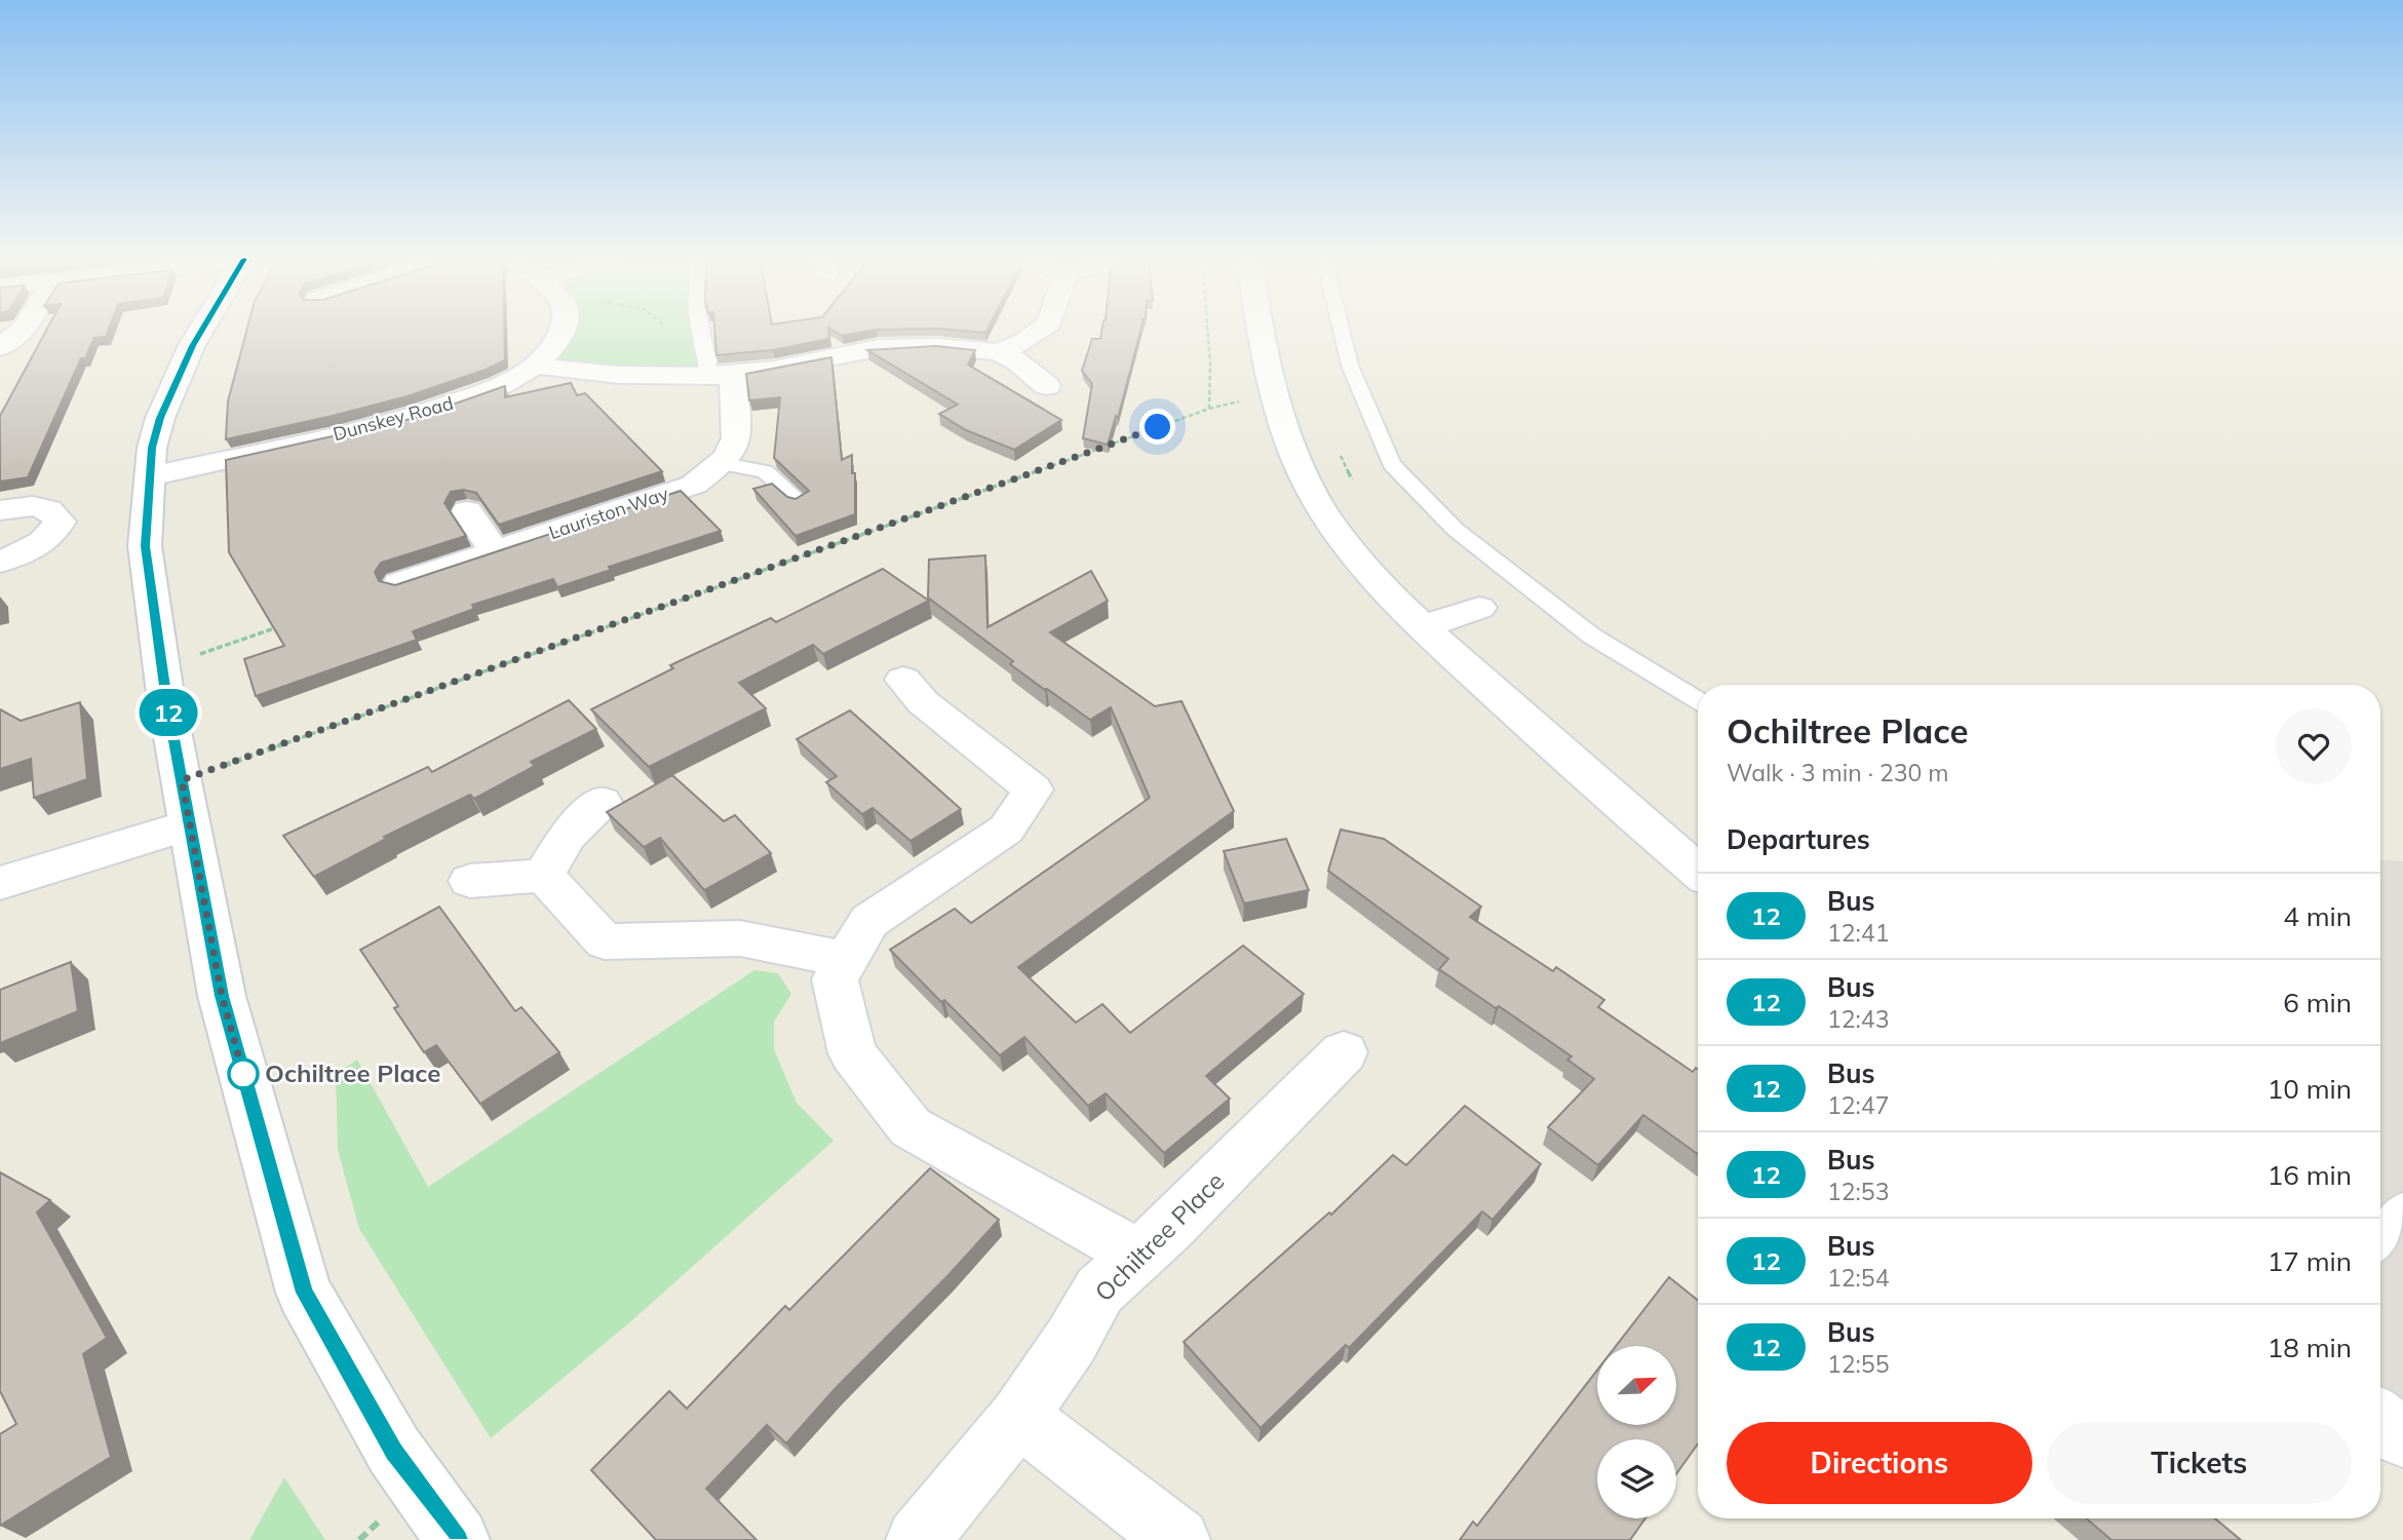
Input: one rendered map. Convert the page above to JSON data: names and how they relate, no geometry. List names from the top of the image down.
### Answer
{
  "streets": {
    "street": ["Dunskey Road", "Lauriston Way", "Ochiltree Place"]
  },
  "places": ["Ochiltree Place"],
  "lines": ["bus line 12"],
  "north": "top right",
  "page": {
    "on_map": "12",
    "heading": [
      ["Ochiltree Place", "Walk · 3 min · 230 m"],
      "Departures"
    ],
    "list": [
      {
        "mark": "12",
        "name": "Bus",
        "note": "12:41",
        "value": "4 min"
      },
      {
        "mark": "12",
        "name": "Bus",
        "note": "12:43",
        "value": "6 min"
      },
      {
        "mark": "12",
        "name": "Bus",
        "note": "12:47",
        "value": "10 min"
      },
      {
        "mark": "12",
        "name": "Bus",
        "note": "12:53",
        "value": "16 min"
      },
      {
        "mark": "12",
        "name": "Bus",
        "note": "12:54",
        "value": "17 min"
      },
      {
        "mark": "12",
        "name": "Bus",
        "note": "12:55",
        "value": "18 min"
      }
    ],
    "buttons": ["Directions", "Tickets"]
  }
}
